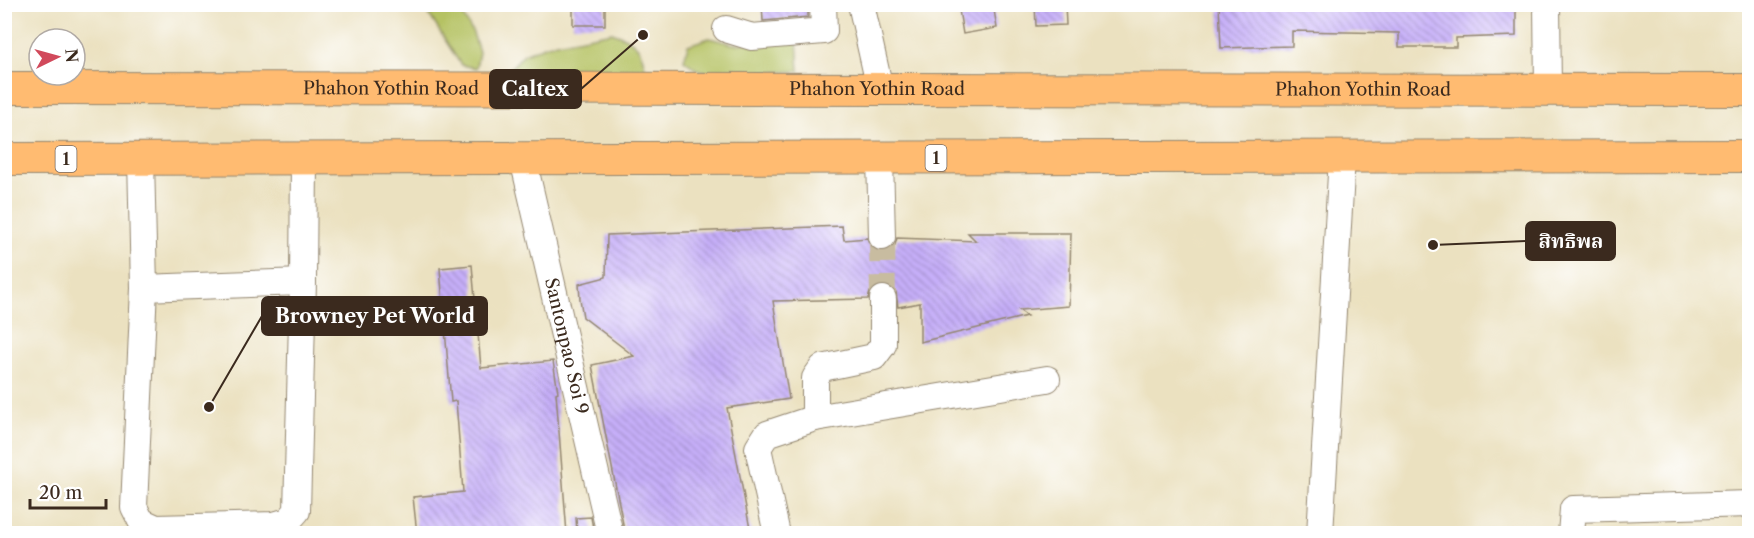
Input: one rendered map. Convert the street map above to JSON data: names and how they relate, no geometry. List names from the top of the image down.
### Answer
{
  "streets": {
    "main road": ["Phahon Yothin Road", "1"],
    "street": ["Santonpao Soi 9"]
  },
  "crossings": [
    ["1", "Santonpao Soi 9"]
  ],
  "places": ["Caltex", "สิทธิพล", "Browney Pet World"],
  "scale_bar": "20 m",
  "north": "right"
}
